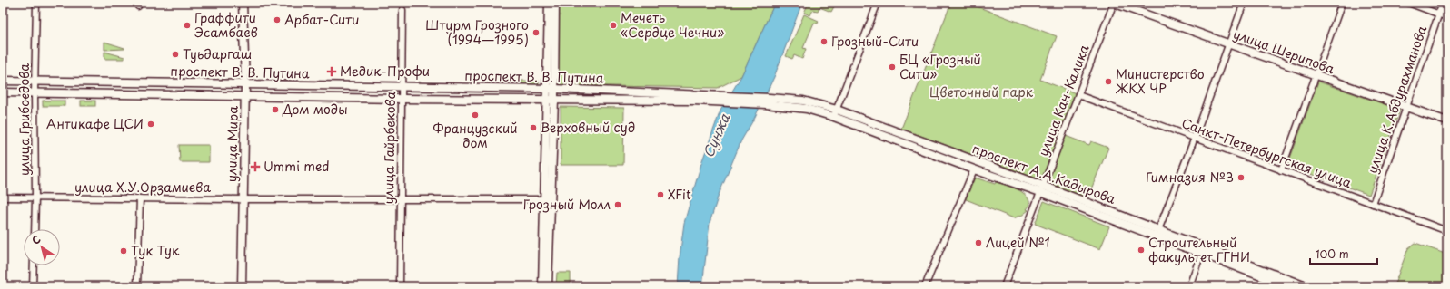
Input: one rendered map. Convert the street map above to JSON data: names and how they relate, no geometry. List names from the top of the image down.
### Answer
{
  "streets": {
    "main road": [
      "улица Шерипова",
      "проспект В. В. Путина",
      "улица Мира",
      "проспект А.А.Кадырова"
    ],
    "street": [
      "улица К.Абдурахманова",
      "улица Кан-Калика",
      "улица Грибоедова",
      "улица Гайрбекова",
      "Санкт-Петербургская улица",
      "улица Х.У.Орзамиева"
    ]
  },
  "crossings": [
    ["улица Шерипова", "улица К.Абдурахманова"],
    ["улица Шерипова", "улица Кан-Калика"],
    ["проспект В. В. Путина", "улица Грибоедова"],
    ["проспект В. В. Путина", "улица Мира"],
    ["проспект В. В. Путина", "улица Гайрбекова"],
    ["проспект В. В. Путина", "проспект А.А.Кадырова"],
    ["улица К.Абдурахманова", "Санкт-Петербургская улица"],
    ["улица Кан-Калика", "Санкт-Петербургская улица"],
    ["улица Кан-Калика", "проспект А.А.Кадырова"],
    ["улица Грибоедова", "улица Х.У.Орзамиева"],
    ["улица Мира", "улица Х.У.Орзамиева"],
    ["улица Гайрбекова", "улица Х.У.Орзамиева"]
  ],
  "water": ["Сунжа"],
  "parks": ["Цветочный парк"],
  "places": {
    "other": [
      "Арбат-Сити",
      "Граффити Эсамбаев",
      "Мечеть «Сердце Чечни»",
      "Штурм Грозного (1994—1995)",
      "Грозный-Сити",
      "Туьдаргаш",
      "БЦ «Грозный Сити»",
      "Министерство ЖКХ ЧР",
      "Дом моды",
      "Французский дом",
      "Антикафе ЦСИ",
      "Верховный суд",
      "Гимназия №3",
      "XFit",
      "Грозный Молл",
      "Лицей №1",
      "Строительный факультет ГГНИ",
      "Тук Тук"
    ],
    "health": ["Медик-Профи", "Ummi med"]
  },
  "scale_bar": "100 m",
  "north": "top left"
}
